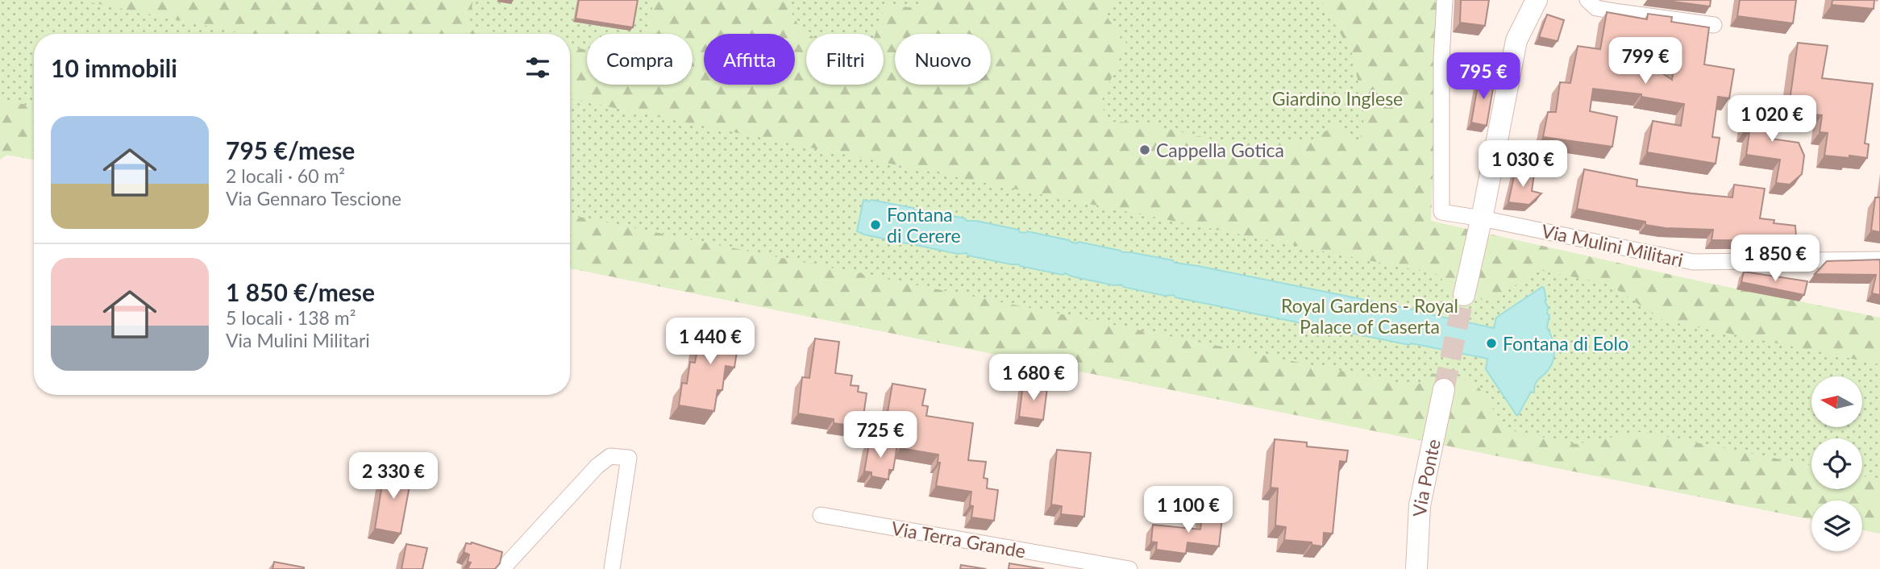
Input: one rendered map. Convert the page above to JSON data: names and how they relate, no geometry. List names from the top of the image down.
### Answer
{
  "streets": {
    "street": ["Via Mulini Militari", "Via Ponte", "Via Terra Grande"]
  },
  "parks": ["Giardino Inglese", "Royal Gardens - Royal Palace of Caserta"],
  "places": ["Cappella Gotica", "Fontana di Cerere", "Fontana di Eolo"],
  "north": "left",
  "page": {
    "chip": [
      "Compra",
      "Affitta",
      "Filtri",
      "Nuovo"
    ],
    "heading": "10 immobili",
    "price": [
      "799 €",
      "795 €",
      "1 020 €",
      "1 030 €",
      "1 850 €",
      "1 440 €",
      "1 680 €",
      "725 €",
      "2 330 €",
      "1 100 €"
    ],
    "list": [
      {
        "name": "795 €/mese",
        "note": "2 locali · 60 m² · Via Gennaro Tescione"
      },
      {
        "name": "1 850 €/mese",
        "note": "5 locali · 138 m² · Via Mulini Militari"
      }
    ]
  }
}
